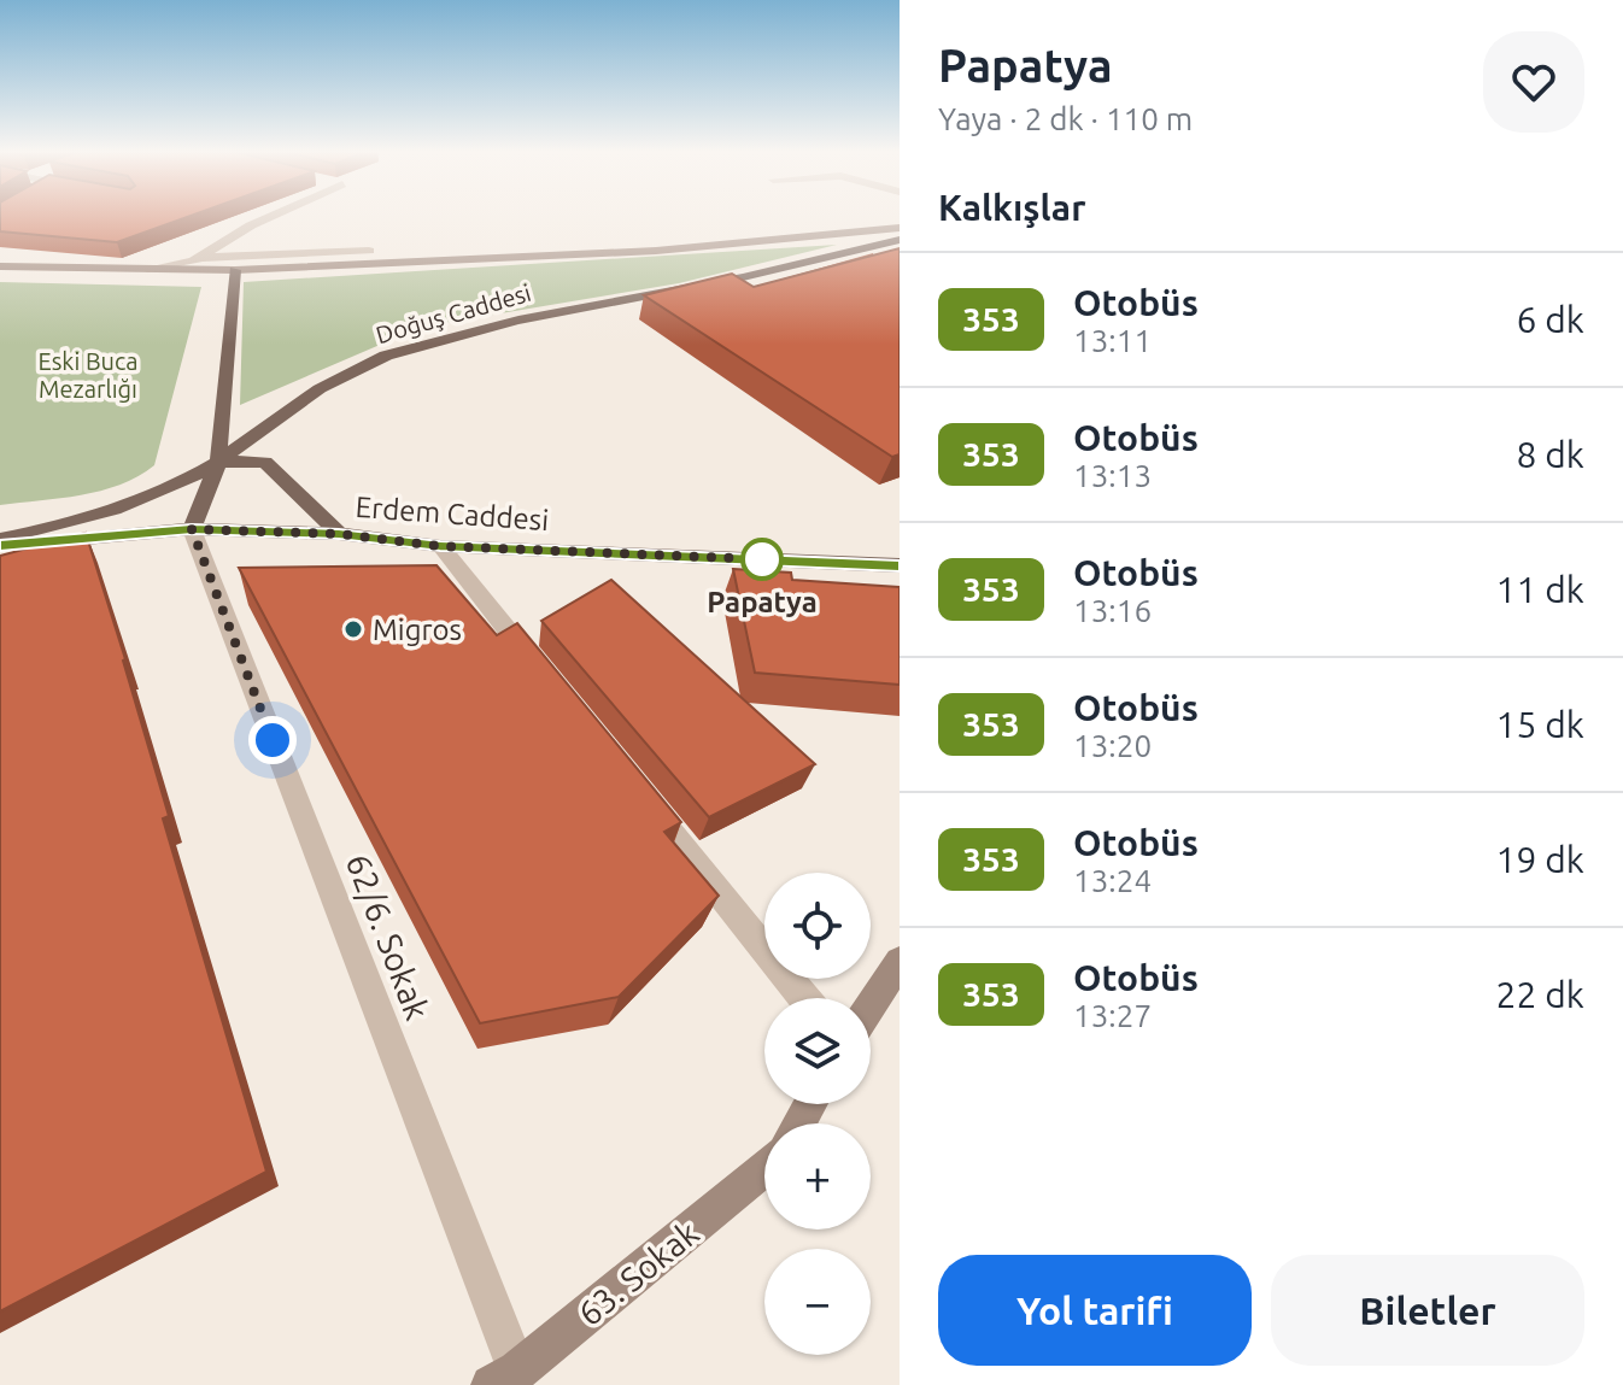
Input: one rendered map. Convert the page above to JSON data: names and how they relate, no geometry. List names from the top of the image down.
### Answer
{
  "streets": {
    "main road": ["Doğuş Caddesi", "Erdem Caddesi"],
    "street": ["62/6. Sokak", "63. Sokak"]
  },
  "crossings": [
    ["Doğuş Caddesi", "Erdem Caddesi"],
    ["Erdem Caddesi", "62/6. Sokak"],
    ["62/6. Sokak", "63. Sokak"]
  ],
  "parks": ["Eski Buca Mezarlığı"],
  "places": ["Papatya", "Migros"],
  "lines": ["bus line 353"],
  "page": {
    "heading": [
      ["Papatya", "Yaya · 2 dk · 110 m"],
      "Kalkışlar"
    ],
    "list": [
      {
        "mark": "353",
        "name": "Otobüs",
        "note": "13:11",
        "value": "6 dk"
      },
      {
        "mark": "353",
        "name": "Otobüs",
        "note": "13:13",
        "value": "8 dk"
      },
      {
        "mark": "353",
        "name": "Otobüs",
        "note": "13:16",
        "value": "11 dk"
      },
      {
        "mark": "353",
        "name": "Otobüs",
        "note": "13:20",
        "value": "15 dk"
      },
      {
        "mark": "353",
        "name": "Otobüs",
        "note": "13:24",
        "value": "19 dk"
      },
      {
        "mark": "353",
        "name": "Otobüs",
        "note": "13:27",
        "value": "22 dk"
      }
    ],
    "map_buttons": ["+", "−"],
    "buttons": ["Yol tarifi", "Biletler"]
  }
}
